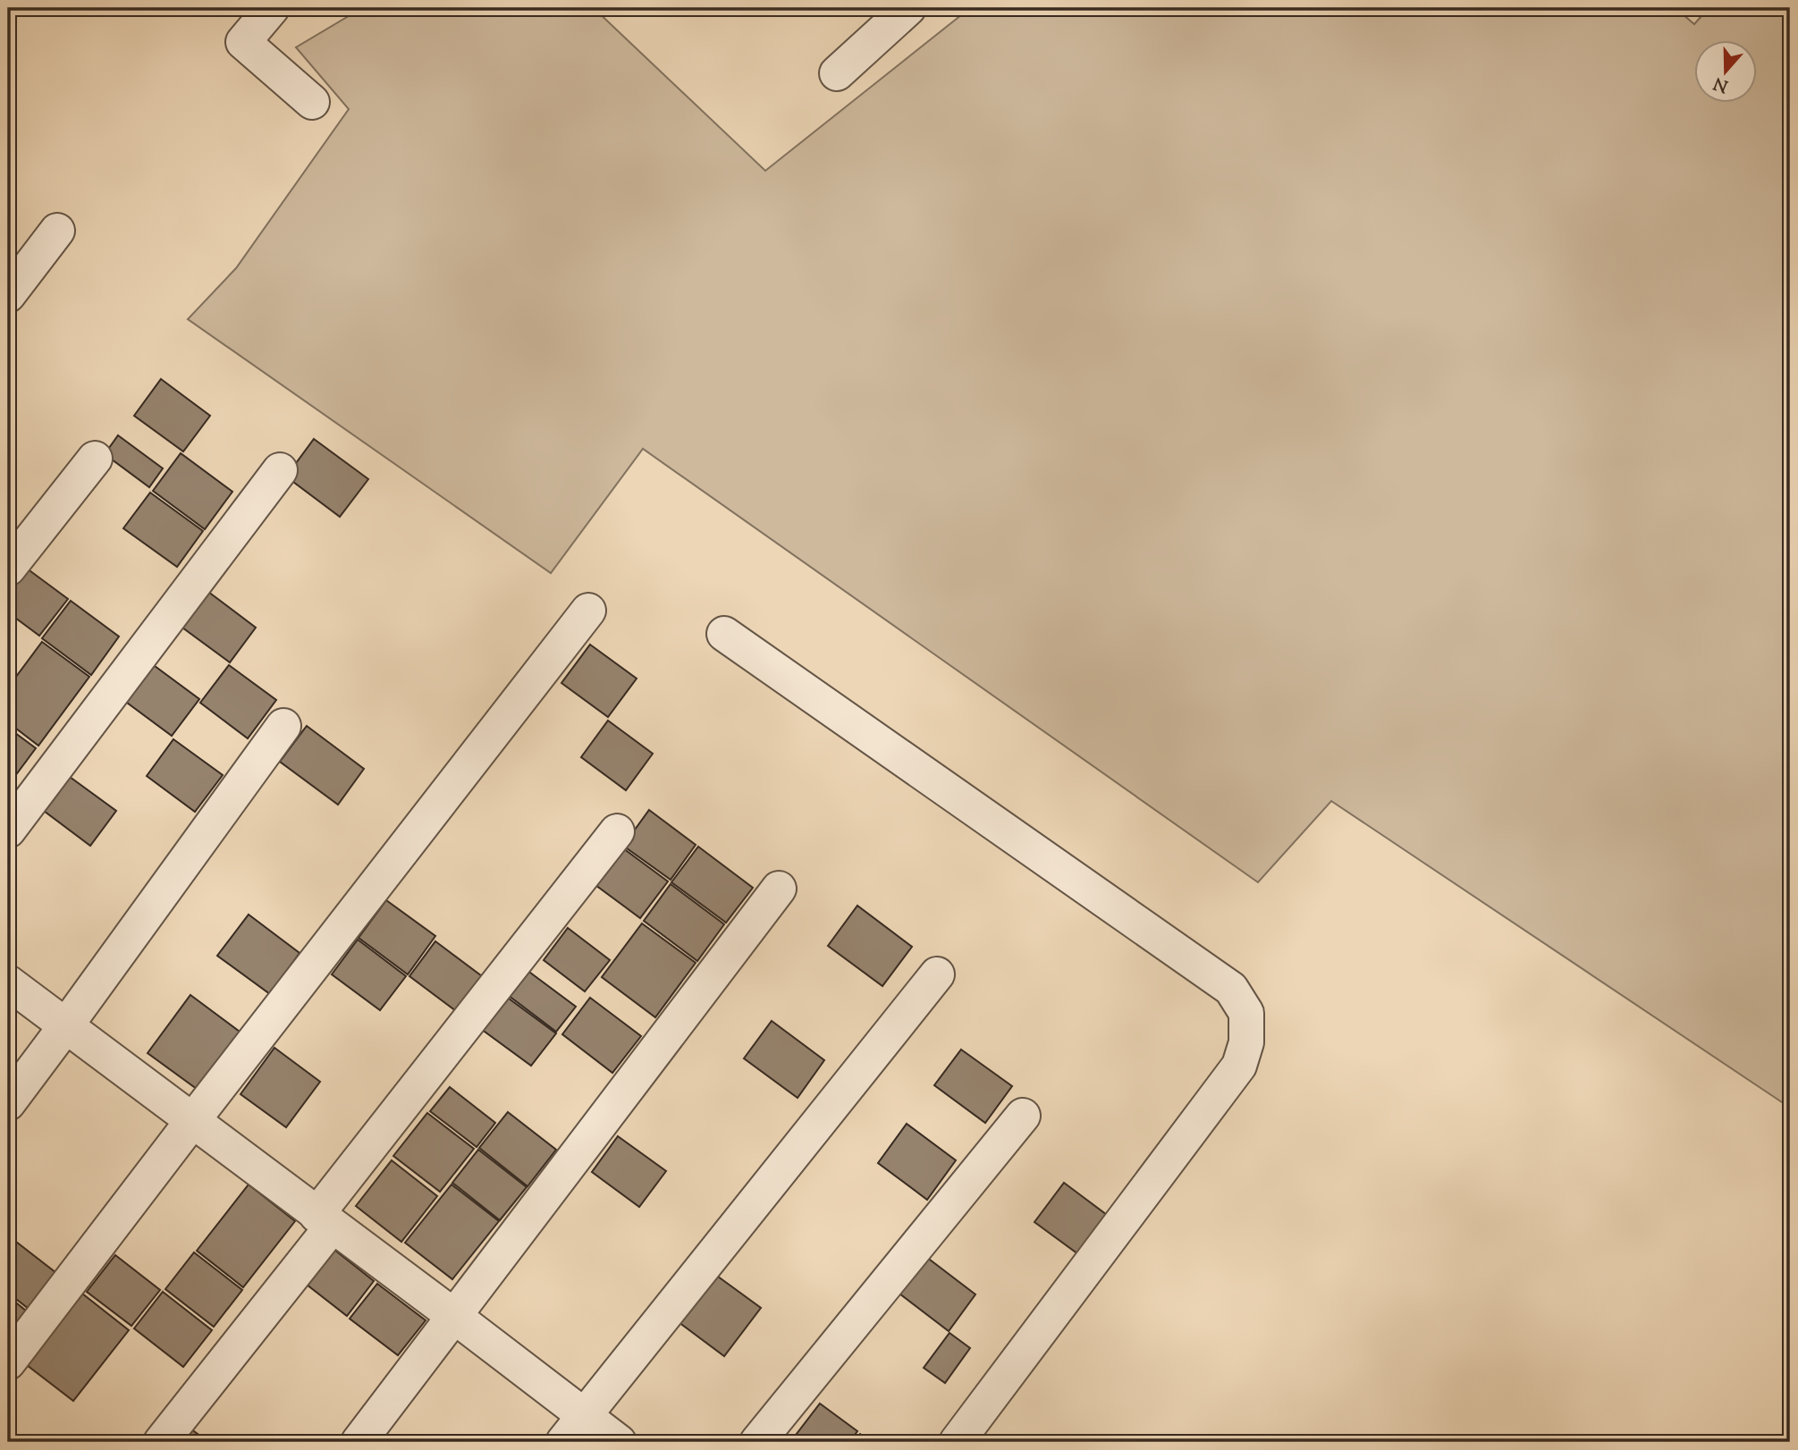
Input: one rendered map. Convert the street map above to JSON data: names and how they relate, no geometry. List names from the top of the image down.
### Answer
{
  "north": "bottom"
}
